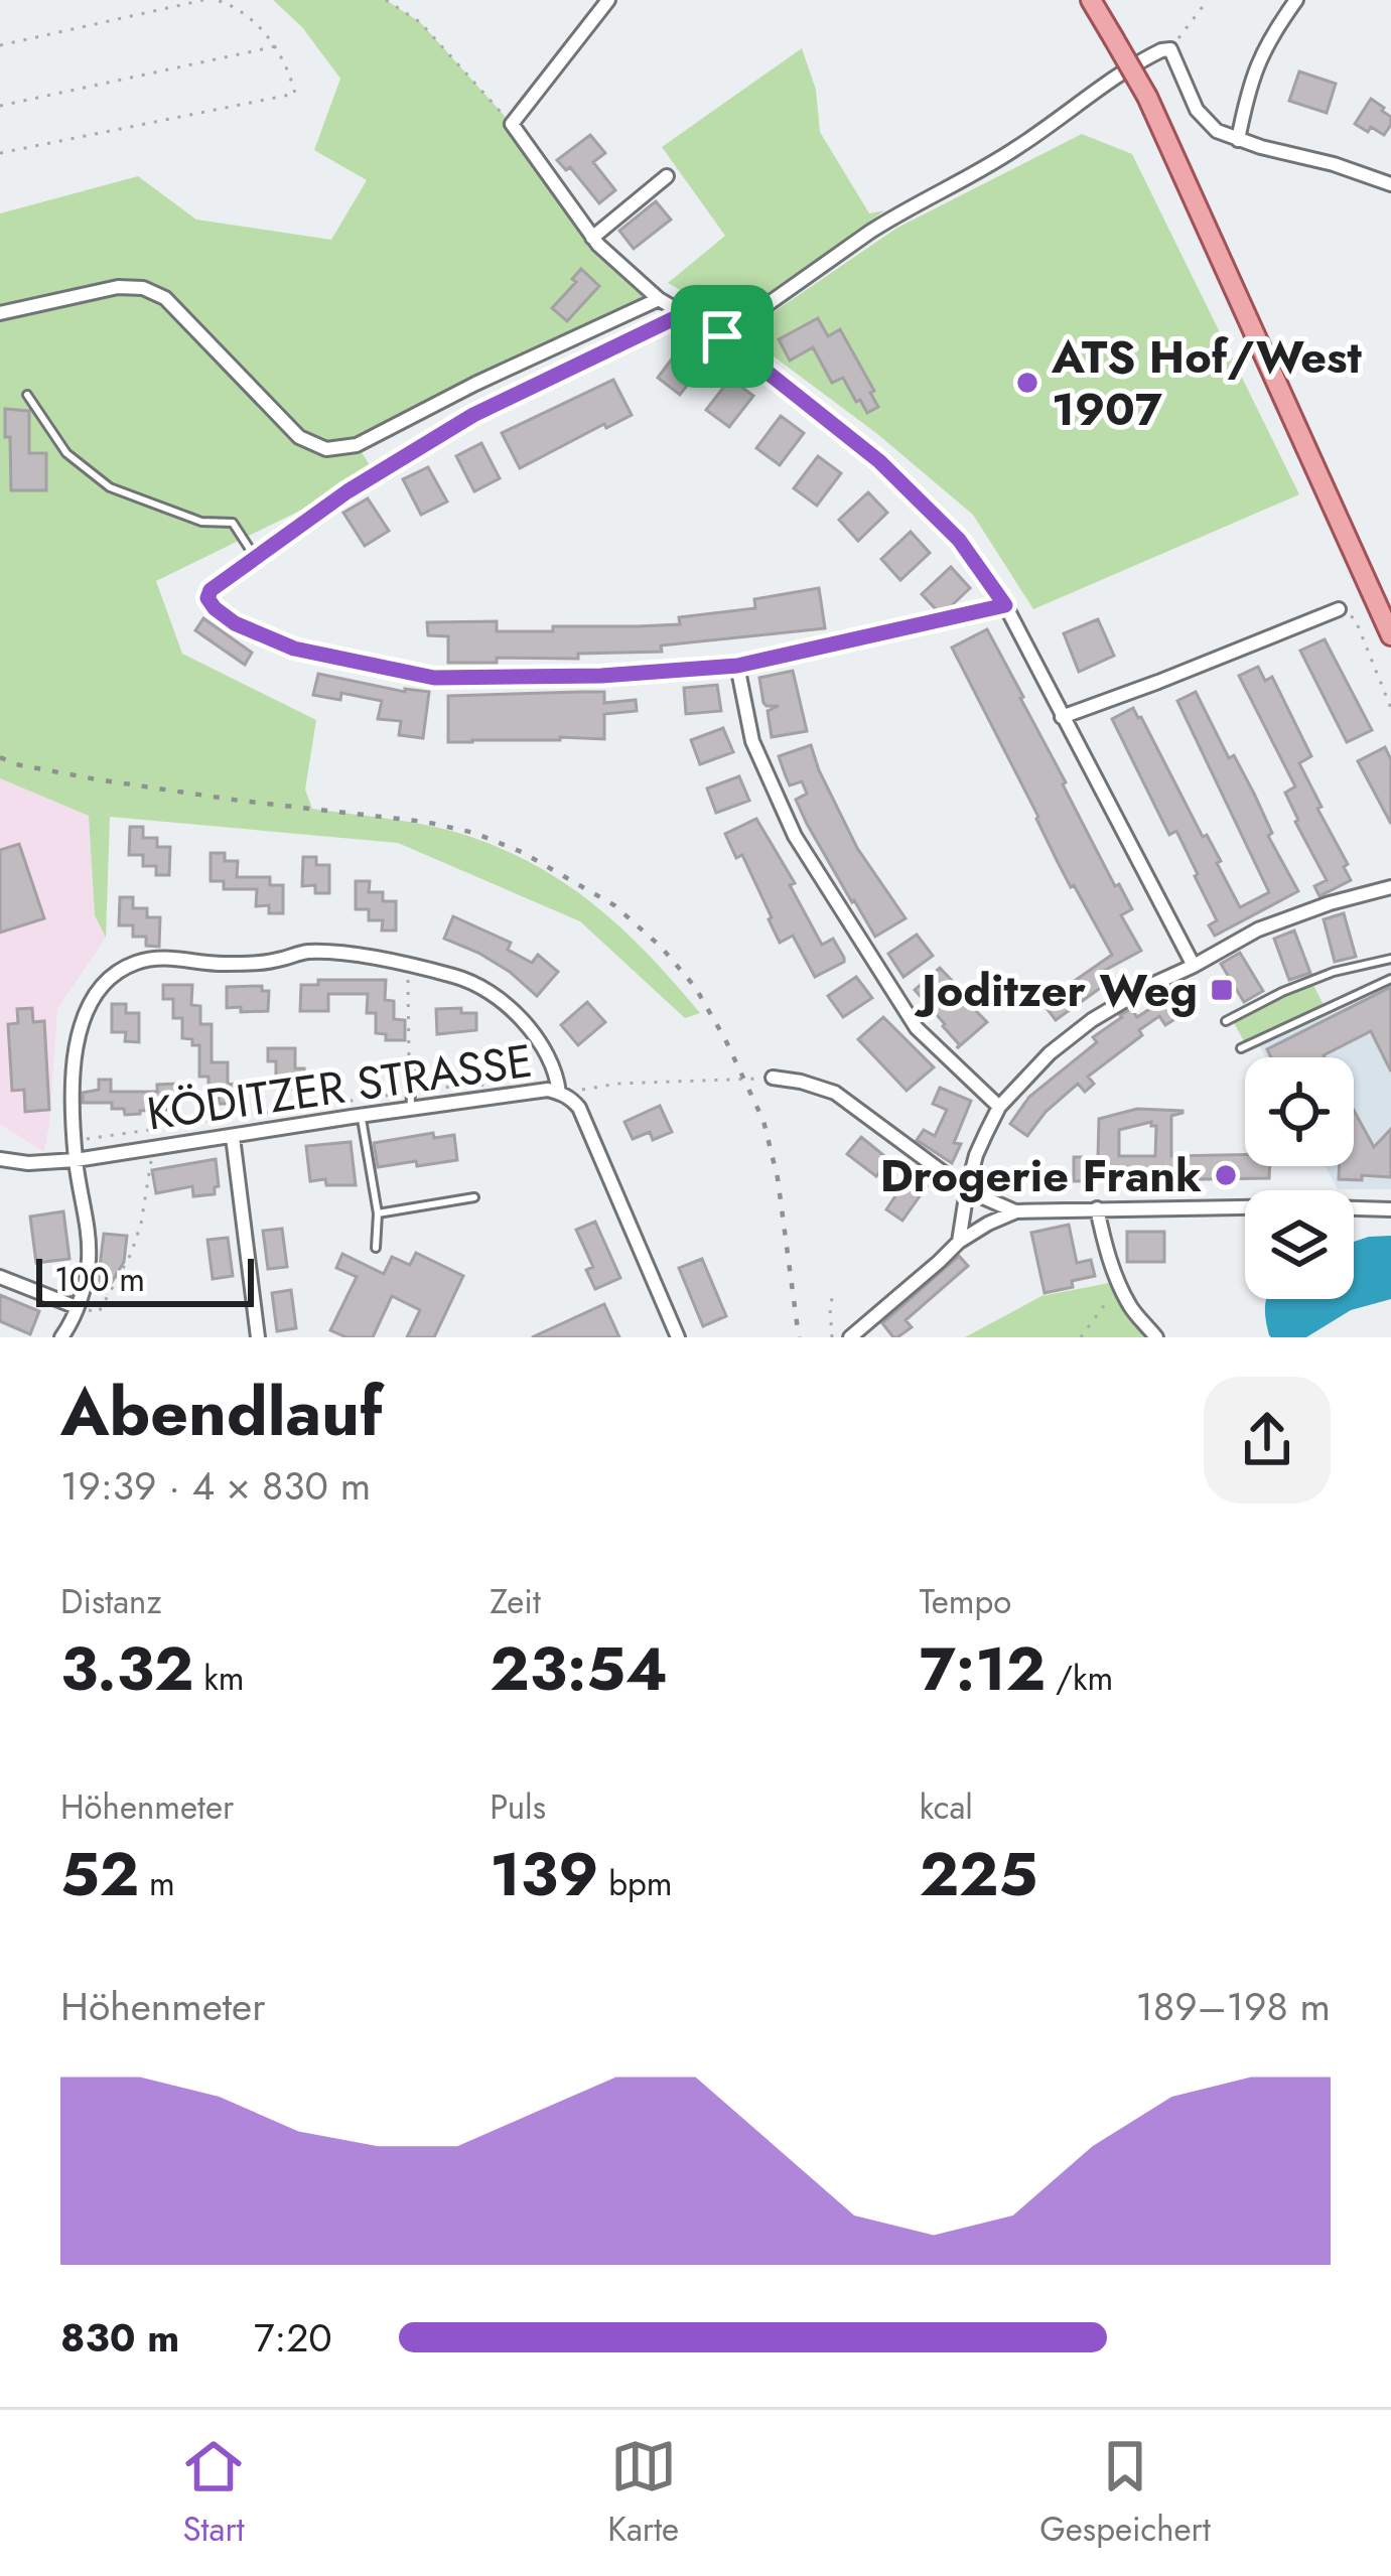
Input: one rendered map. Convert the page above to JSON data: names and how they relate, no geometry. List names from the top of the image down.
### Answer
{
  "streets": {
    "street": ["KÖDITZER STRASSE"]
  },
  "places": {
    "other": ["ATS Hof/West 1907", "Drogerie Frank"],
    "transit": ["Joditzer Weg"]
  },
  "scale_bar": "100 m",
  "page": {
    "scale": "100 m",
    "heading": ["Abendlauf", "19:39 · 4 × 830 m"],
    "stats": [
      ["Distanz", "3.32 km"],
      ["Zeit", "23:54"],
      ["Tempo", "7:12 /km"],
      ["Höhenmeter", "52 m"],
      ["Puls", "139 bpm"],
      ["kcal", "225"]
    ],
    "chart": ["Höhenmeter", "189–198 m"],
    "list": [
      {
        "name": "830 m",
        "note": "7:20"
      }
    ],
    "tabs": ["Start", "Karte", "Gespeichert"]
  }
}
